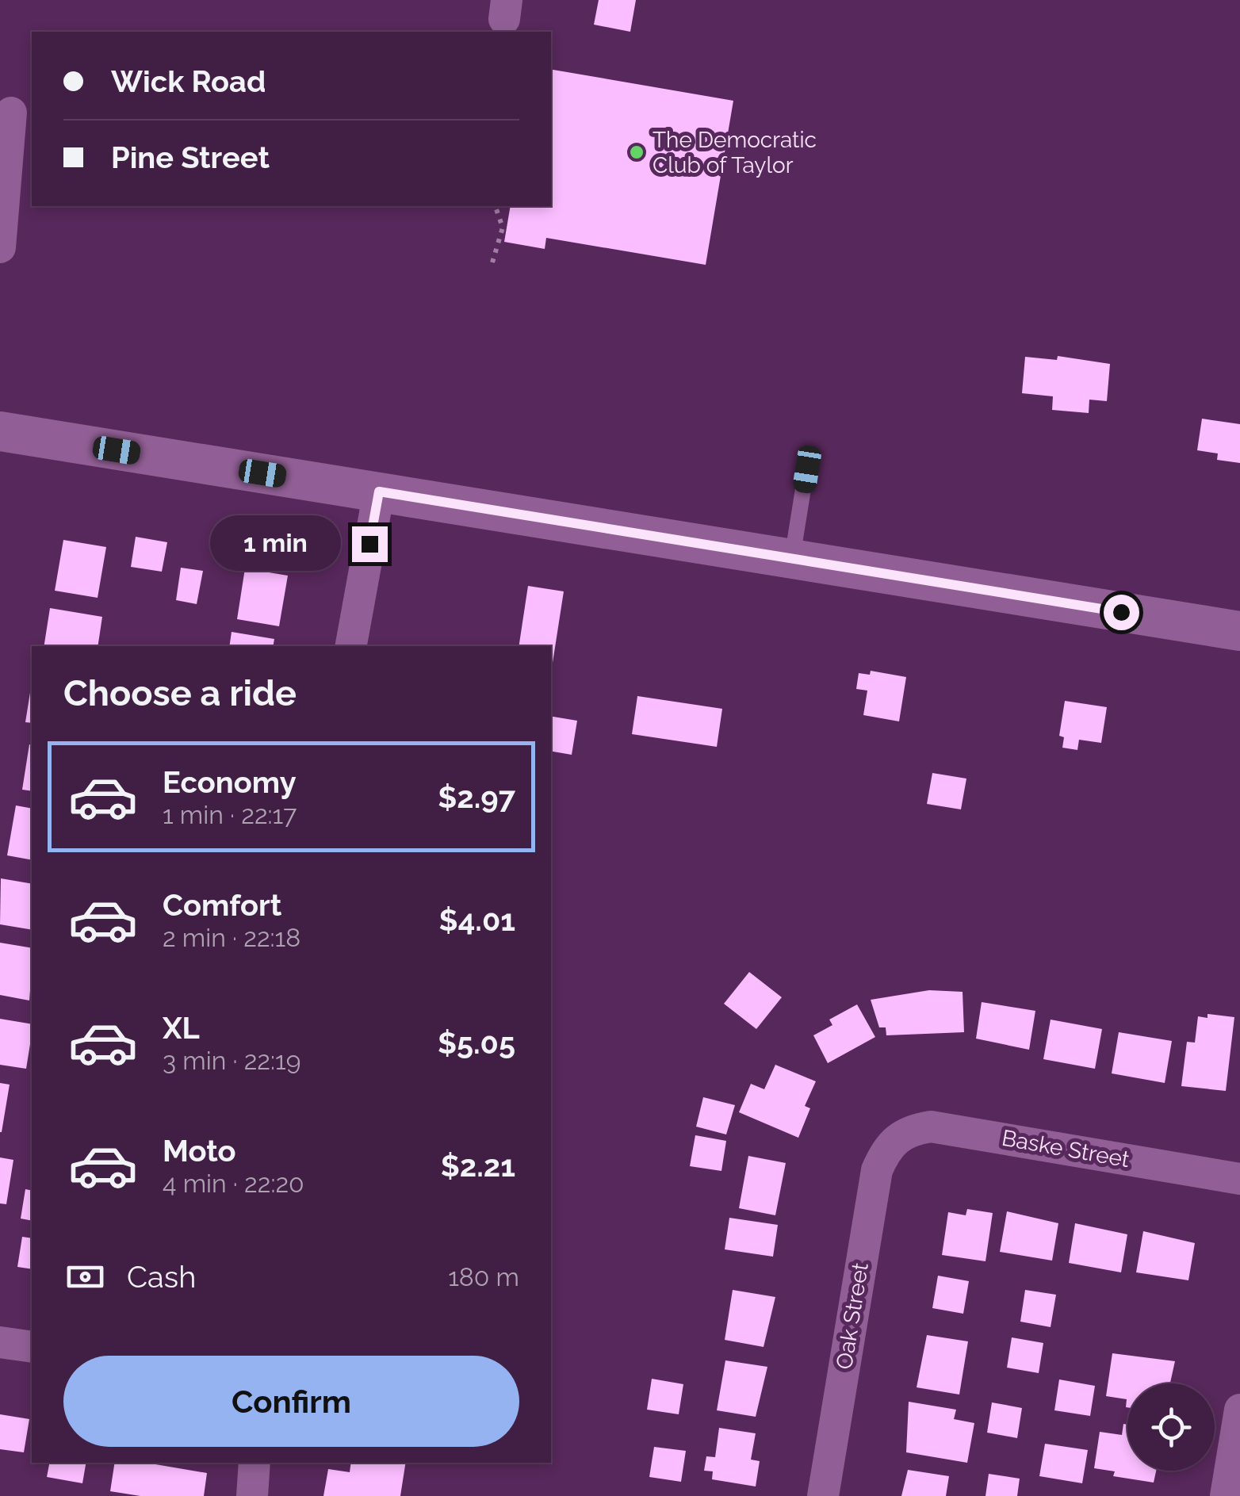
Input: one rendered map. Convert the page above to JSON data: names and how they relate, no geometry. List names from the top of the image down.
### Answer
{
  "streets": {
    "street": ["Baske Street", "Oak Street"]
  },
  "crossings": [
    ["Baske Street", "Oak Street"]
  ],
  "places": ["The Democratic Club of Taylor"],
  "page": {
    "banner": ["Wick Road", "Pine Street"],
    "bubble": "1 min",
    "heading": "Choose a ride",
    "list": [
      {
        "name": "Economy",
        "note": "1 min · 22:17",
        "value": "$2.97"
      },
      {
        "name": "Comfort",
        "note": "2 min · 22:18",
        "value": "$4.01"
      },
      {
        "name": "XL",
        "note": "3 min · 22:19",
        "value": "$5.05"
      },
      {
        "name": "Moto",
        "note": "4 min · 22:20",
        "value": "$2.21"
      }
    ],
    "pay": ["Cash", "180 m"],
    "buttons": "Confirm"
  }
}
